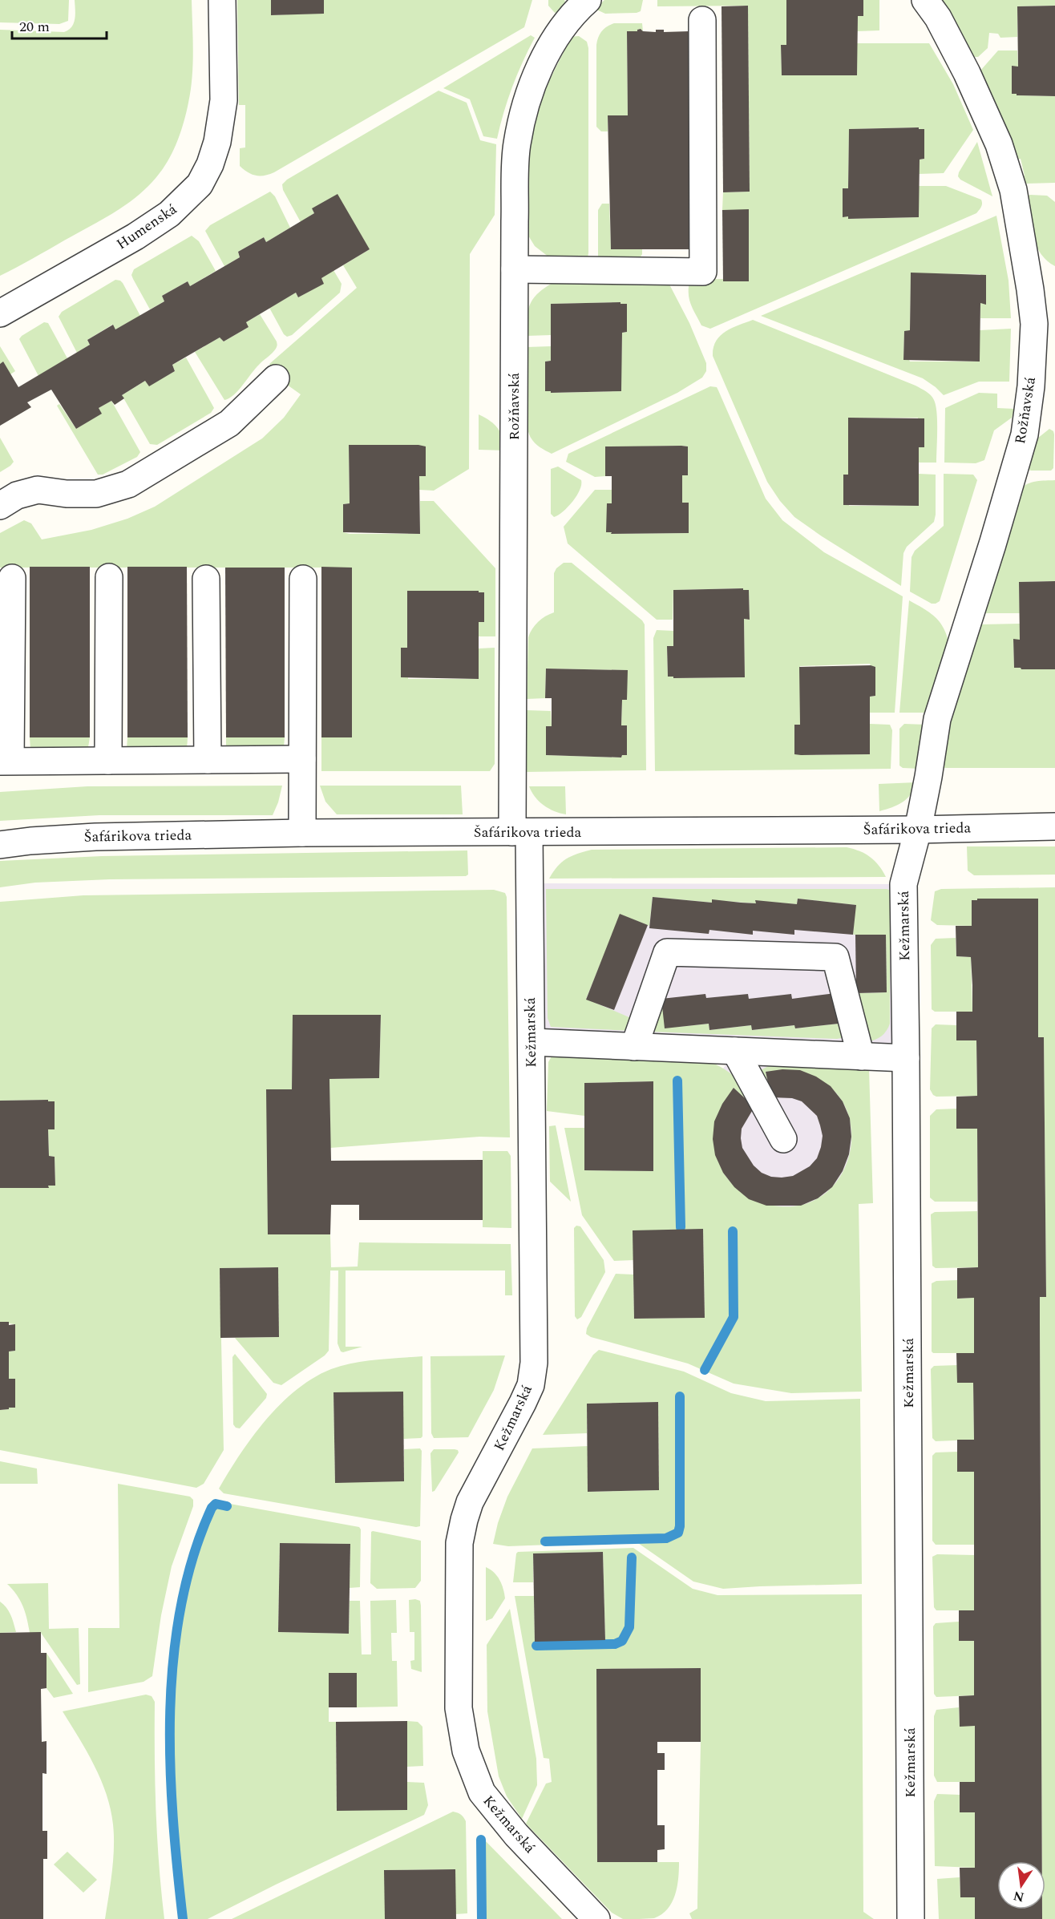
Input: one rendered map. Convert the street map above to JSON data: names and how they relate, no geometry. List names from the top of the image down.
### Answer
{
  "streets": {
    "street": [
      "Humenská",
      "Rožňavská",
      "Šafárikova trieda",
      "Kežmarská"
    ]
  },
  "crossings": [
    ["Rožňavská", "Šafárikova trieda"],
    ["Rožňavská", "Kežmarská"],
    ["Šafárikova trieda", "Kežmarská"]
  ],
  "scale_bar": "20 m",
  "north": "bottom"
}
